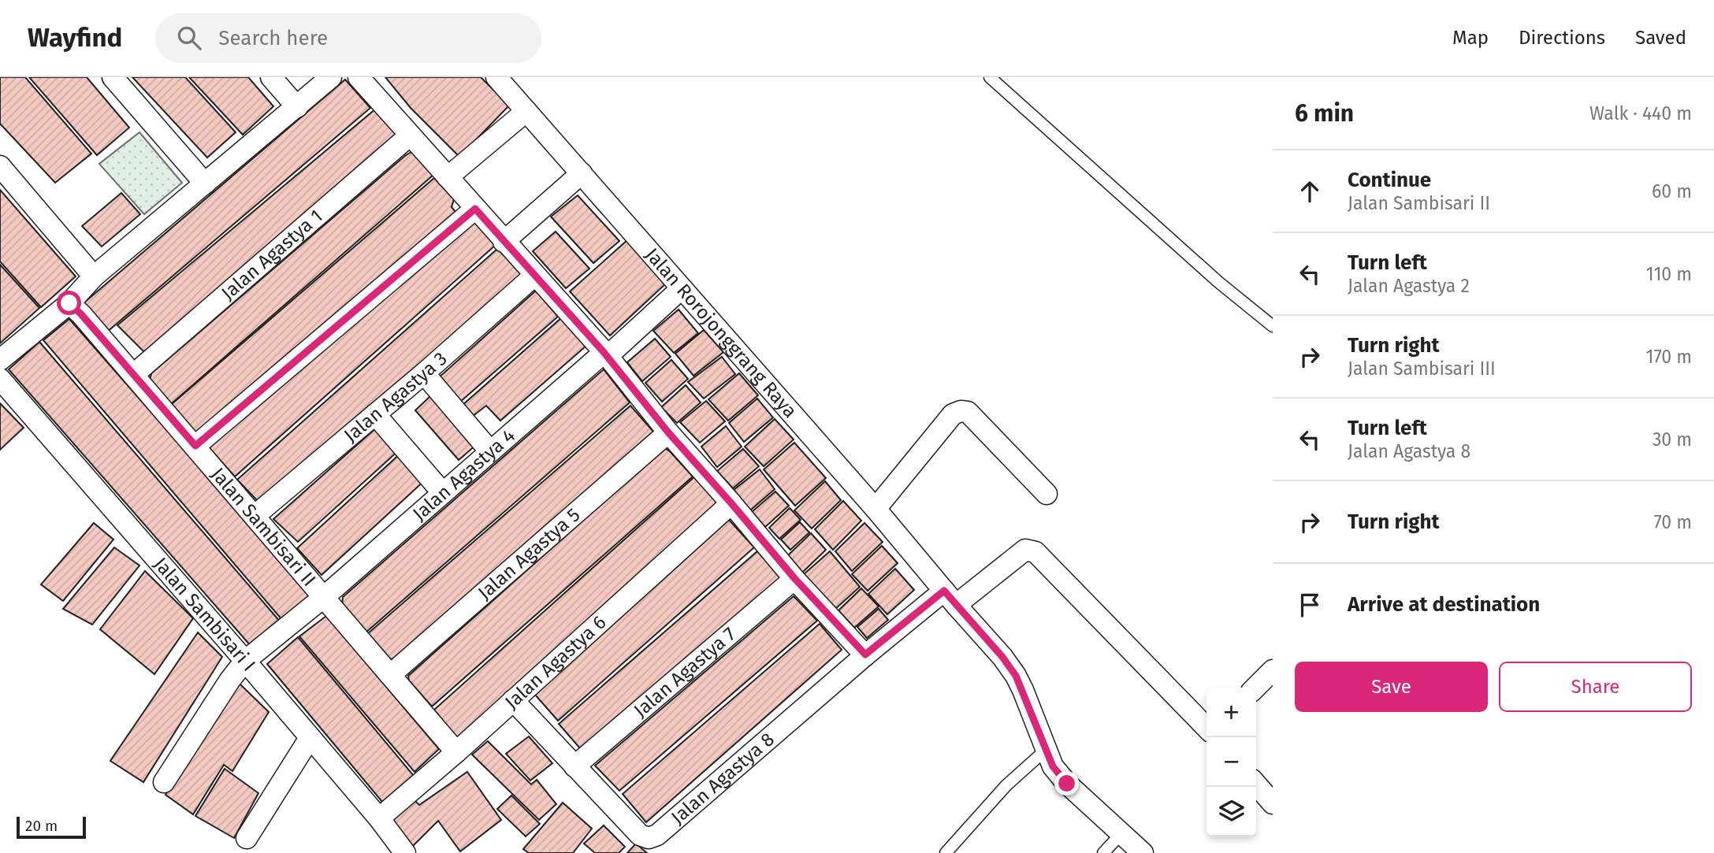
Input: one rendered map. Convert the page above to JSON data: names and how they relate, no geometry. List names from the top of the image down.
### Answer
{
  "streets": {
    "street": [
      "Jalan Agastya 1",
      "Jalan Rorojonggrang Raya",
      "Jalan Agastya 3",
      "Jalan Agastya 4",
      "Jalan Sambisari II",
      "Jalan Agastya 5",
      "Jalan Sambisari I",
      "Jalan Agastya 6",
      "Jalan Agastya 7",
      "Jalan Agastya 8"
    ]
  },
  "crossings": [
    ["Jalan Agastya 1", "Jalan Sambisari II"],
    ["Jalan Rorojonggrang Raya", "Jalan Agastya 4"],
    ["Jalan Rorojonggrang Raya", "Jalan Agastya 8"],
    ["Jalan Agastya 3", "Jalan Sambisari II"],
    ["Jalan Agastya 4", "Jalan Sambisari II"],
    ["Jalan Agastya 4", "Jalan Sambisari I"],
    ["Jalan Sambisari II", "Jalan Agastya 5"],
    ["Jalan Sambisari II", "Jalan Agastya 6"],
    ["Jalan Sambisari I", "Jalan Agastya 6"],
    ["Jalan Agastya 6", "Jalan Agastya 8"],
    ["Jalan Agastya 7", "Jalan Agastya 8"]
  ],
  "scale_bar": "20 m",
  "page": {
    "header": "Wayfind",
    "search": "Search here",
    "nav": ["Map", "Directions", "Saved"],
    "heading": ["6 min", "Walk · 440 m"],
    "list": [
      ["Continue", "Jalan Sambisari II", "60 m"],
      ["Turn left", "Jalan Agastya 2", "110 m"],
      ["Turn right", "Jalan Sambisari III", "170 m"],
      ["Turn left", "Jalan Agastya 8", "30 m"],
      ["Turn right", "70 m"],
      "Arrive at destination"
    ],
    "buttons": ["Save", "Share"],
    "map_buttons": ["+", "−"],
    "scale": "20 m"
  }
}
